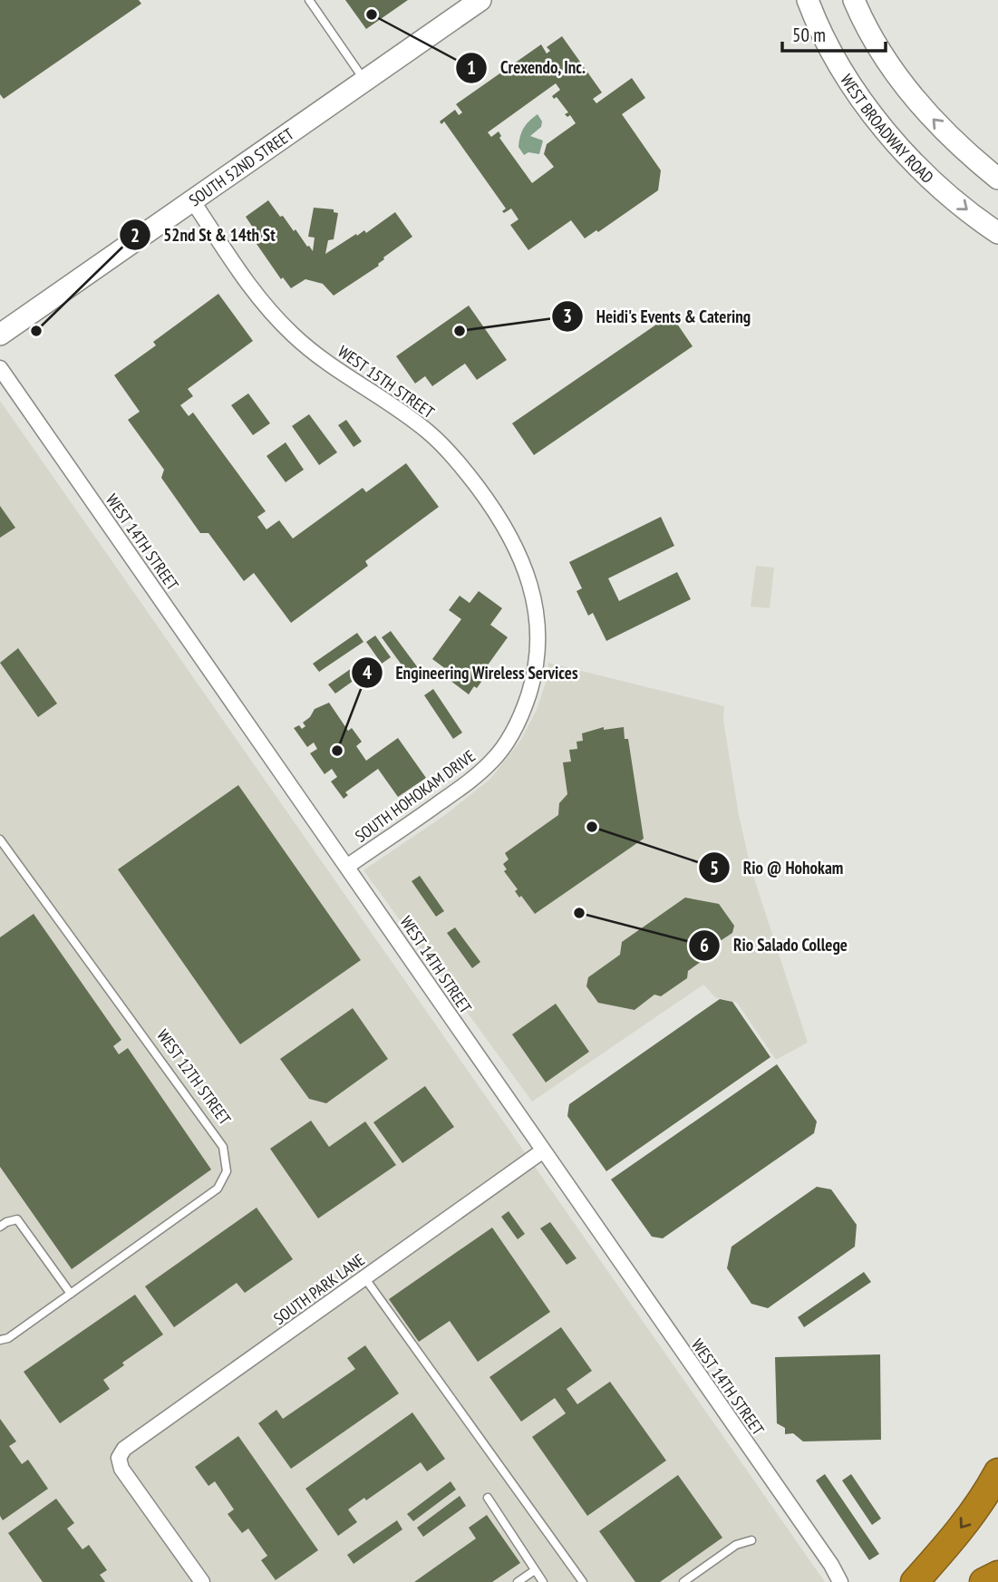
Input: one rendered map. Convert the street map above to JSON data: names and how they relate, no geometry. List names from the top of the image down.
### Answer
{
  "streets": {
    "main road": ["WEST BROADWAY ROAD", "SOUTH 52ND STREET"],
    "street": [
      "WEST 15TH STREET",
      "WEST 14TH STREET",
      "SOUTH HOHOKAM DRIVE",
      "SOUTH PARK LANE"
    ],
    "lane": ["WEST 12TH STREET"]
  },
  "crossings": [
    ["SOUTH 52ND STREET", "WEST 15TH STREET"],
    ["WEST 15TH STREET", "SOUTH HOHOKAM DRIVE"],
    ["WEST 14TH STREET", "SOUTH HOHOKAM DRIVE"],
    ["WEST 14TH STREET", "SOUTH PARK LANE"]
  ],
  "places": [
    "Crexendo, Inc.",
    "52nd St & 14th St",
    "Heidi's Events & Catering",
    "Engineering Wireless Services",
    "Rio @ Hohokam",
    "Rio Salado College"
  ],
  "scale_bar": "50 m"
}
